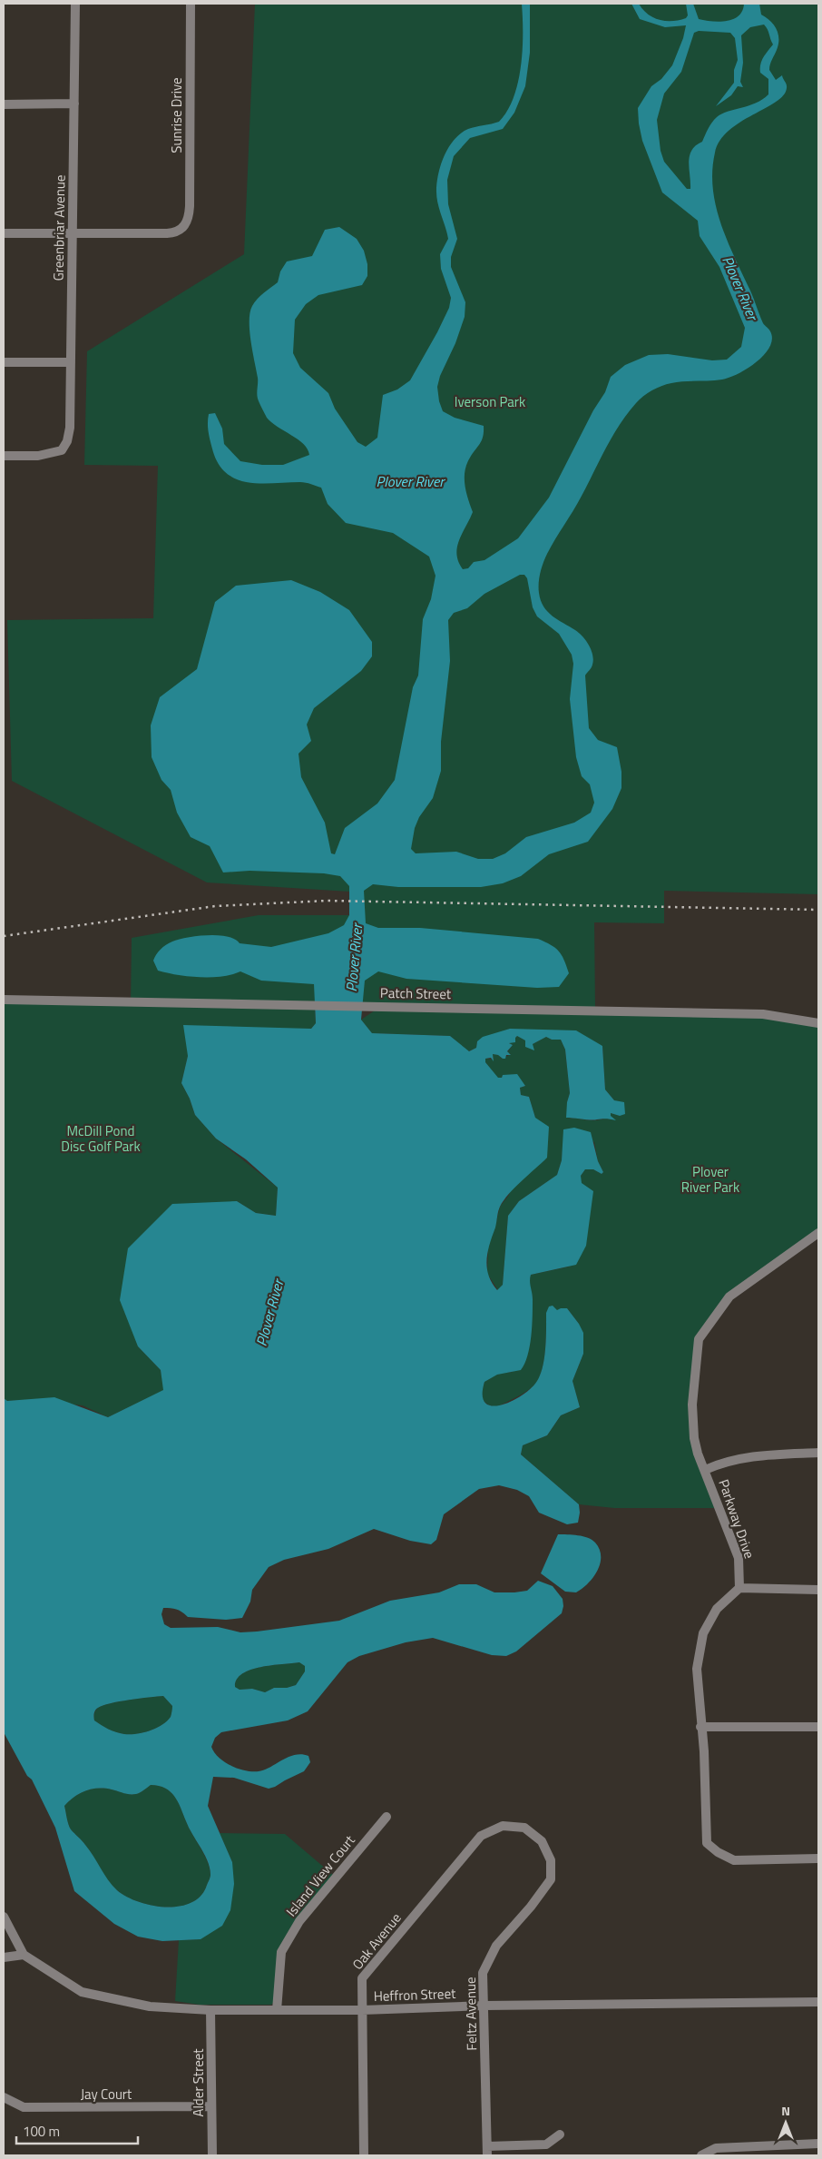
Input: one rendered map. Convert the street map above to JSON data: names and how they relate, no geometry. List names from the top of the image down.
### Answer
{
  "streets": {
    "street": [
      "Sunrise Drive",
      "Greenbriar Avenue",
      "Patch Street",
      "Parkway Drive",
      "Island View Court",
      "Oak Avenue",
      "Heffron Street",
      "Feltz Avenue",
      "Alder Street",
      "Jay Court"
    ]
  },
  "crossings": [
    ["Sunrise Drive", "Greenbriar Avenue"],
    ["Island View Court", "Heffron Street"],
    ["Oak Avenue", "Heffron Street"],
    ["Oak Avenue", "Feltz Avenue"],
    ["Heffron Street", "Feltz Avenue"],
    ["Heffron Street", "Alder Street"],
    ["Alder Street", "Jay Court"]
  ],
  "water": ["Plover River"],
  "parks": ["Iverson Park", "McDill Pond Disc Golf Park", "Plover River Park"],
  "scale_bar": "100 m",
  "north": "top"
}
